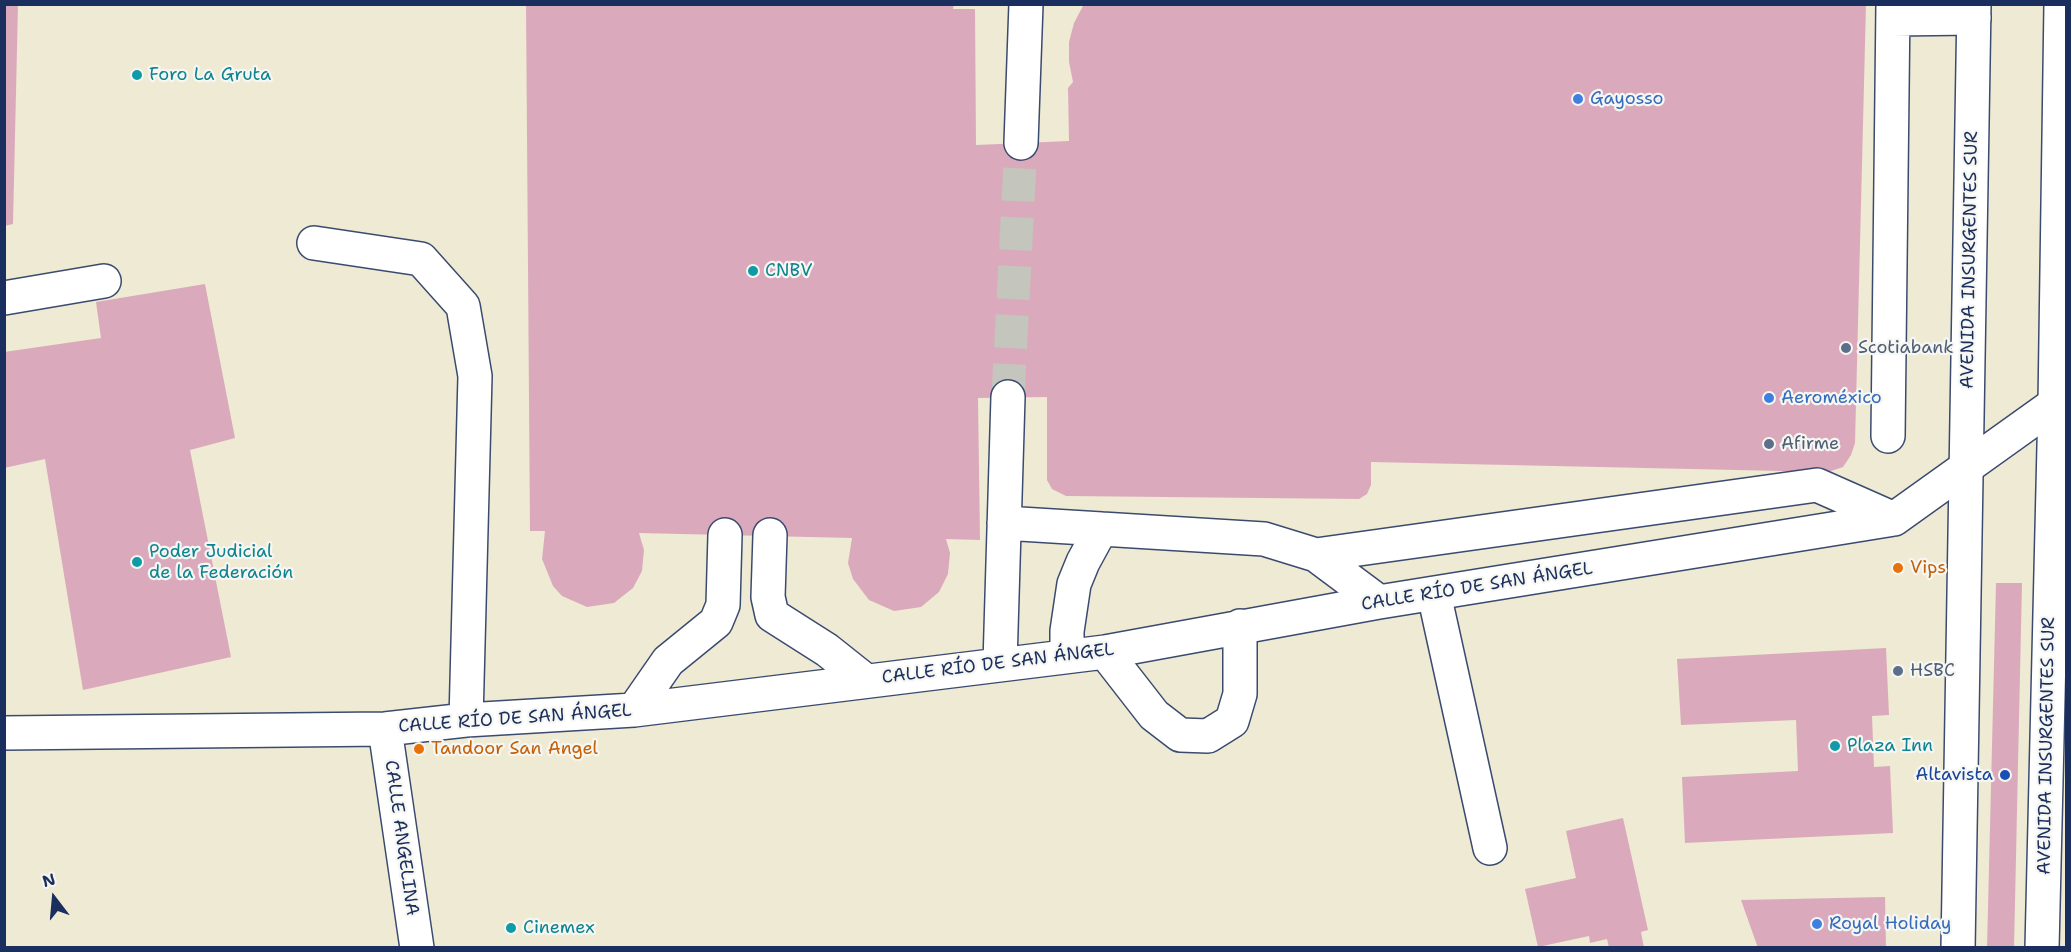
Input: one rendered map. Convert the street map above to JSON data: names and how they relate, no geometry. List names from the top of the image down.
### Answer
{
  "streets": {
    "street": ["AVENIDA INSURGENTES SUR", "CALLE RÍO DE SAN ÁNGEL", "CALLE ANGELINA"]
  },
  "crossings": [
    ["AVENIDA INSURGENTES SUR", "CALLE RÍO DE SAN ÁNGEL"],
    ["CALLE RÍO DE SAN ÁNGEL", "CALLE ANGELINA"]
  ],
  "places": [
    "Foro La Gruta",
    "Gayosso",
    "CNBV",
    "Scotiabank",
    "Aeroméxico",
    "Afirme",
    "Poder Judicial de la Federación",
    "Vips",
    "HSBC",
    "Plaza Inn",
    "Tandoor San Angel",
    "Altavista",
    "Royal Holiday",
    "Cinemex"
  ],
  "north": "top"
}
